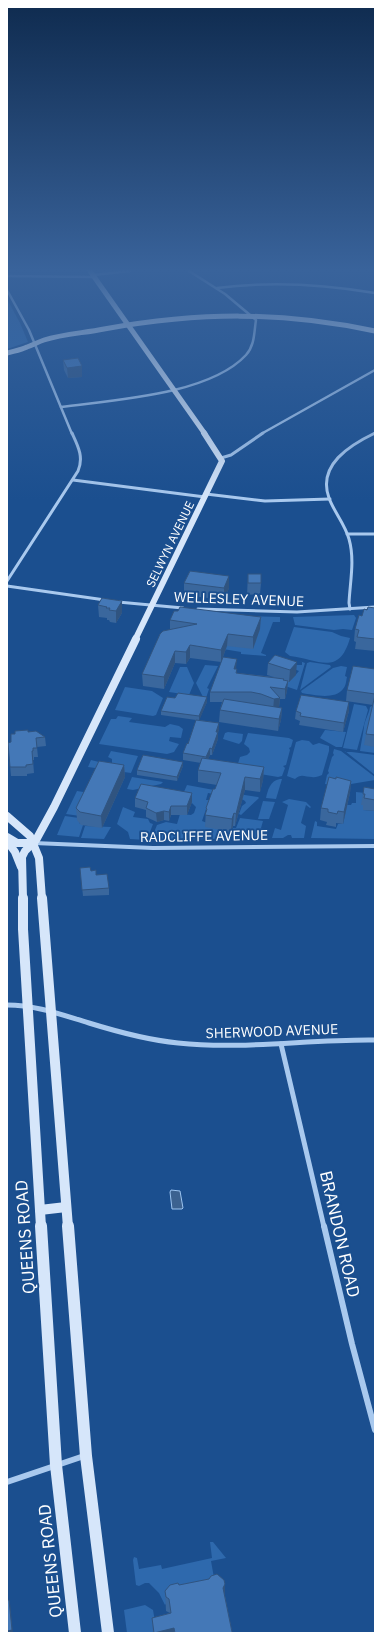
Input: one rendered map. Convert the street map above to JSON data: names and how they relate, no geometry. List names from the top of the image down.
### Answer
{
  "streets": {
    "street": [
      "SELWYN AVENUE",
      "WELLESLEY AVENUE",
      "RADCLIFFE AVENUE",
      "SHERWOOD AVENUE",
      "BRANDON ROAD",
      "QUEENS ROAD"
    ]
  },
  "crossings": [
    ["SELWYN AVENUE", "WELLESLEY AVENUE"],
    ["SELWYN AVENUE", "RADCLIFFE AVENUE"],
    ["SELWYN AVENUE", "QUEENS ROAD"],
    ["RADCLIFFE AVENUE", "QUEENS ROAD"],
    ["SHERWOOD AVENUE", "BRANDON ROAD"],
    ["SHERWOOD AVENUE", "QUEENS ROAD"]
  ]
}
